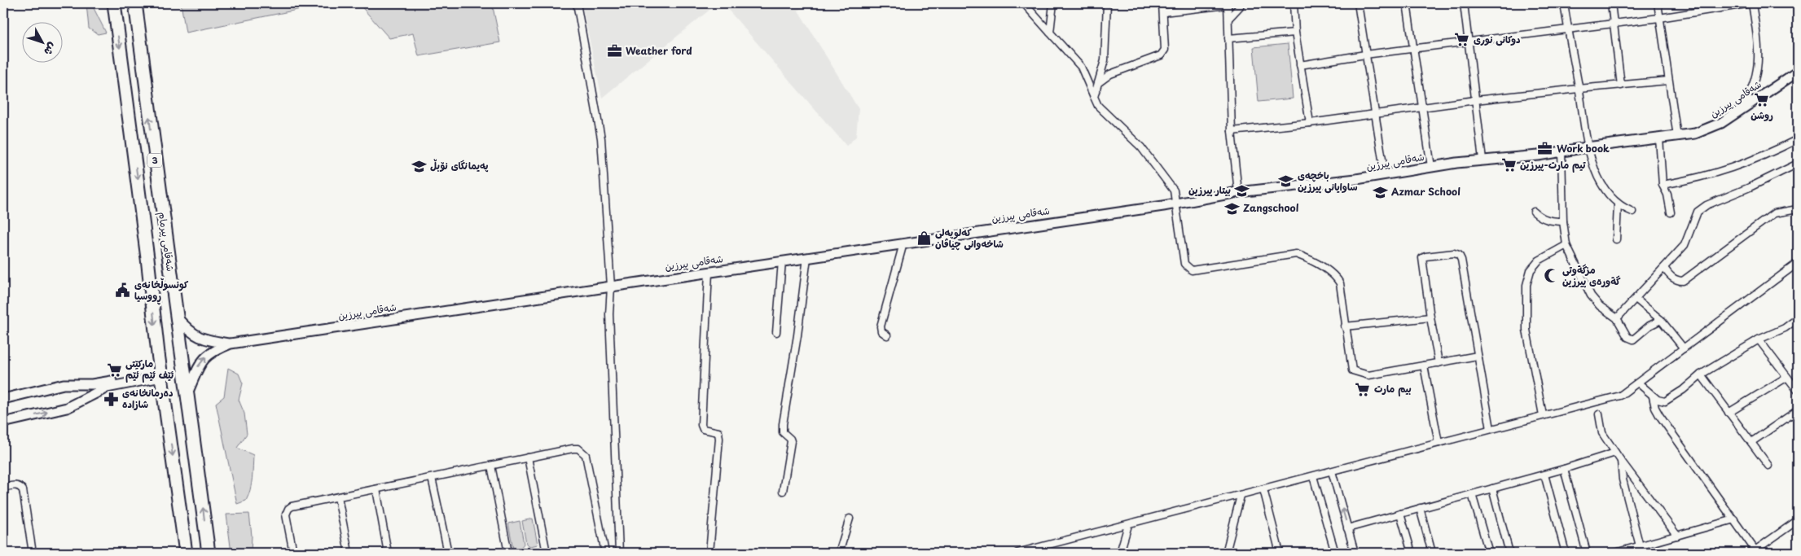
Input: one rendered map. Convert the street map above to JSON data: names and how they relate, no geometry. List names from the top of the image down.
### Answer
{
  "streets": {
    "highway": ["3", "شەقامی پیرمام"],
    "street": ["شەقامی پیرزین"]
  },
  "places": {
    "supermarket": [
      "دوکانی نوری",
      "روشن",
      "تیم مارت-پیرزین",
      "مارکێتی ئێف ئێم ئێم",
      "بیم مارت"
    ],
    "office": ["Weather ford", "Work book"],
    "school or university": [
      "پەیمانگای نۆبڵ",
      "باخچەی ساوایانی پیرزین",
      "بيتار پيرزين",
      "Azmar School",
      "Zangschool"
    ],
    "shop": ["کەلوپەلی شاخەوانی چیاڤان"],
    "mosque": ["مزگةوتی گةورەی پیرزین"],
    "public building": ["کونسوڵخانەی ڕووسیا"],
    "pharmacy": ["دەرمانخانەی شازادە"]
  },
  "north": "bottom right"
}
